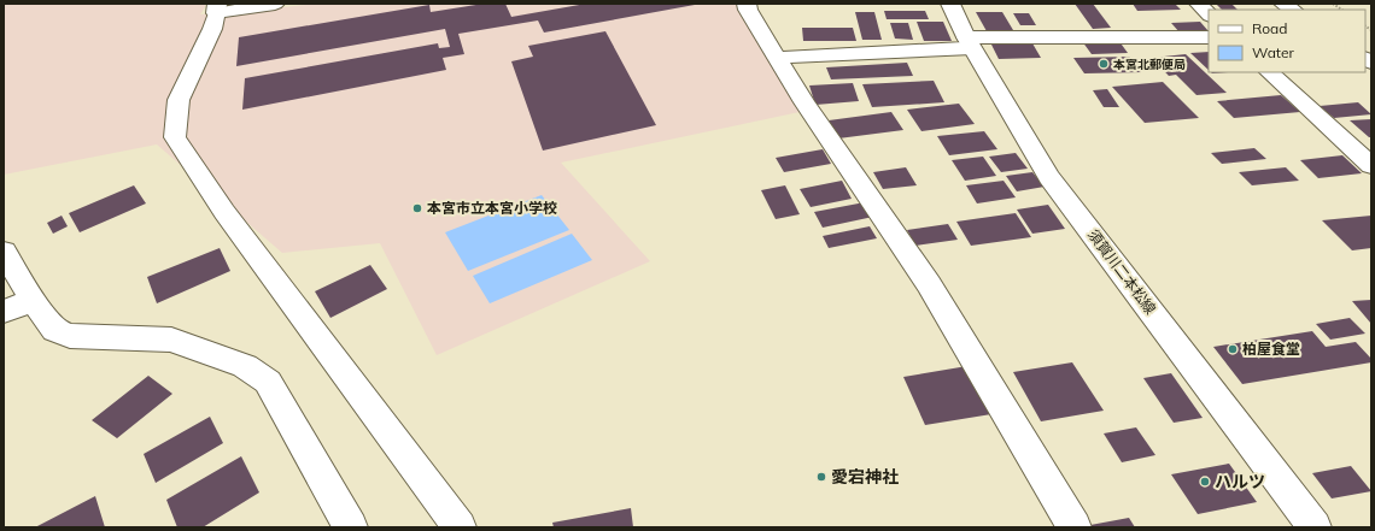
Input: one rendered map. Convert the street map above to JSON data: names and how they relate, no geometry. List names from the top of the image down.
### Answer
{
  "streets": {
    "street": ["須賀川二本松線"]
  },
  "places": [
    "本宮北郵便局",
    "本宮市立本宮小学校",
    "柏屋食堂",
    "愛宕神社",
    "ハルツ"
  ],
  "legend": ["Road", "Water"]
}
